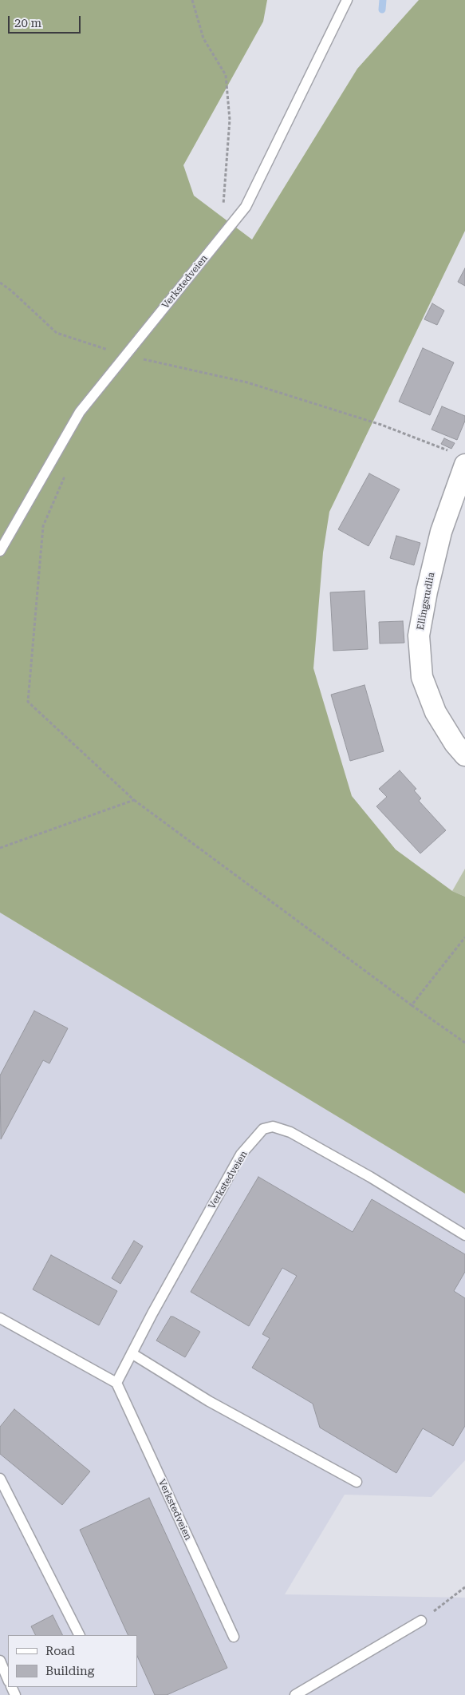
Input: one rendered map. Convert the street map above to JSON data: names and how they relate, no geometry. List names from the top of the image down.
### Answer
{
  "streets": {
    "street": ["Ellingsrudlia"],
    "lane": ["Verkstedveien"]
  },
  "legend": ["Road", "Building"],
  "scale_bar": "20 m"
}
